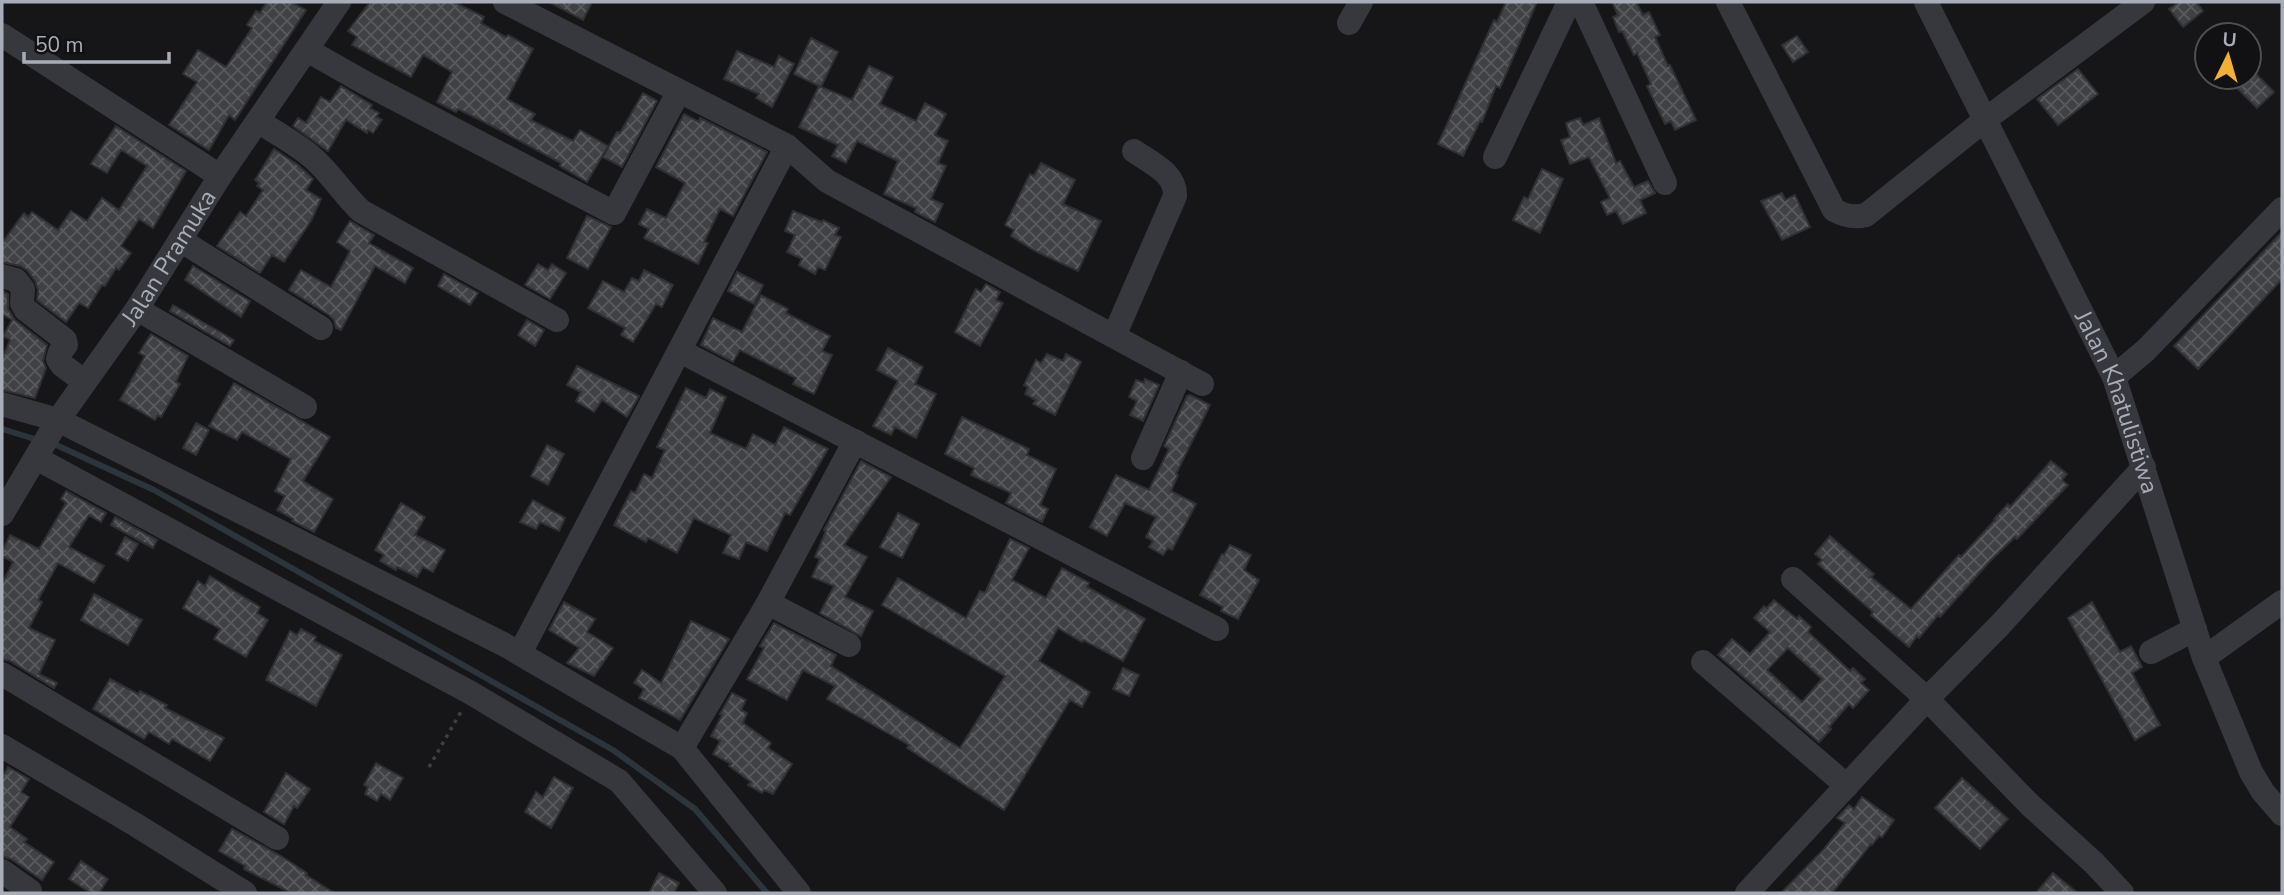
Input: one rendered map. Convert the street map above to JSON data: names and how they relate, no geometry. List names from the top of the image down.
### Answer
{
  "streets": {
    "street": ["Jalan Pramuka", "Jalan Khatulistiwa"]
  },
  "scale_bar": "50 m",
  "north": "top"
}
